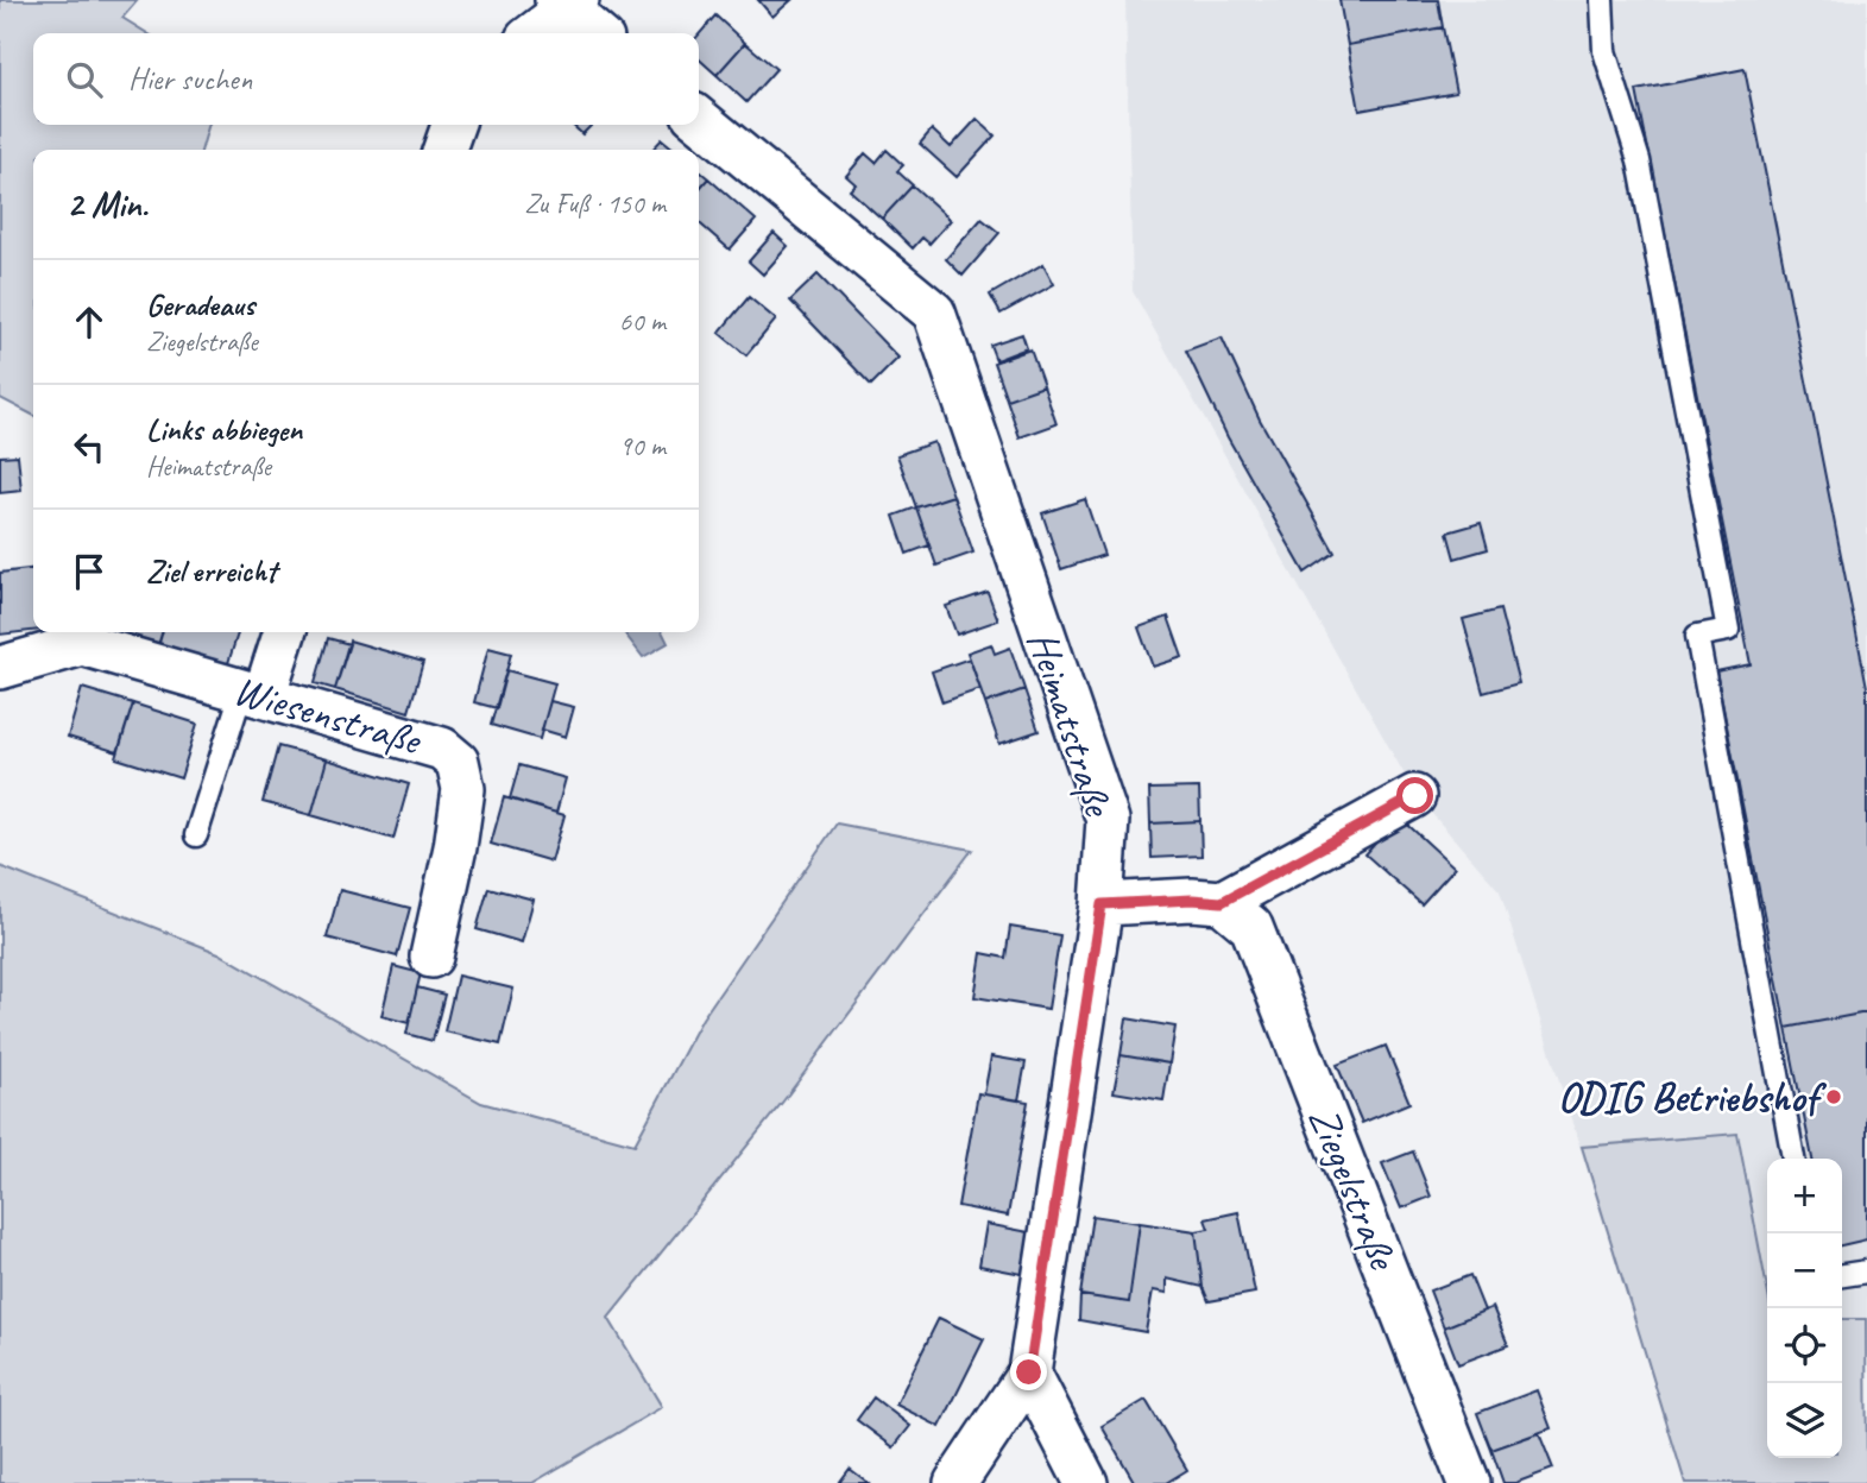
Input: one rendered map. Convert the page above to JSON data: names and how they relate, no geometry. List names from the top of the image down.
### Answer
{
  "streets": {
    "street": ["Wiesenstraße", "Heimatstraße", "Ziegelstraße"]
  },
  "places": ["ODIG Betriebshof"],
  "page": {
    "search": "Hier suchen",
    "heading": ["2 Min.", "Zu Fuß · 150 m"],
    "list": [
      ["Geradeaus", "Ziegelstraße", "60 m"],
      ["Links abbiegen", "Heimatstraße", "90 m"],
      "Ziel erreicht"
    ],
    "map_buttons": ["+", "−"]
  }
}
